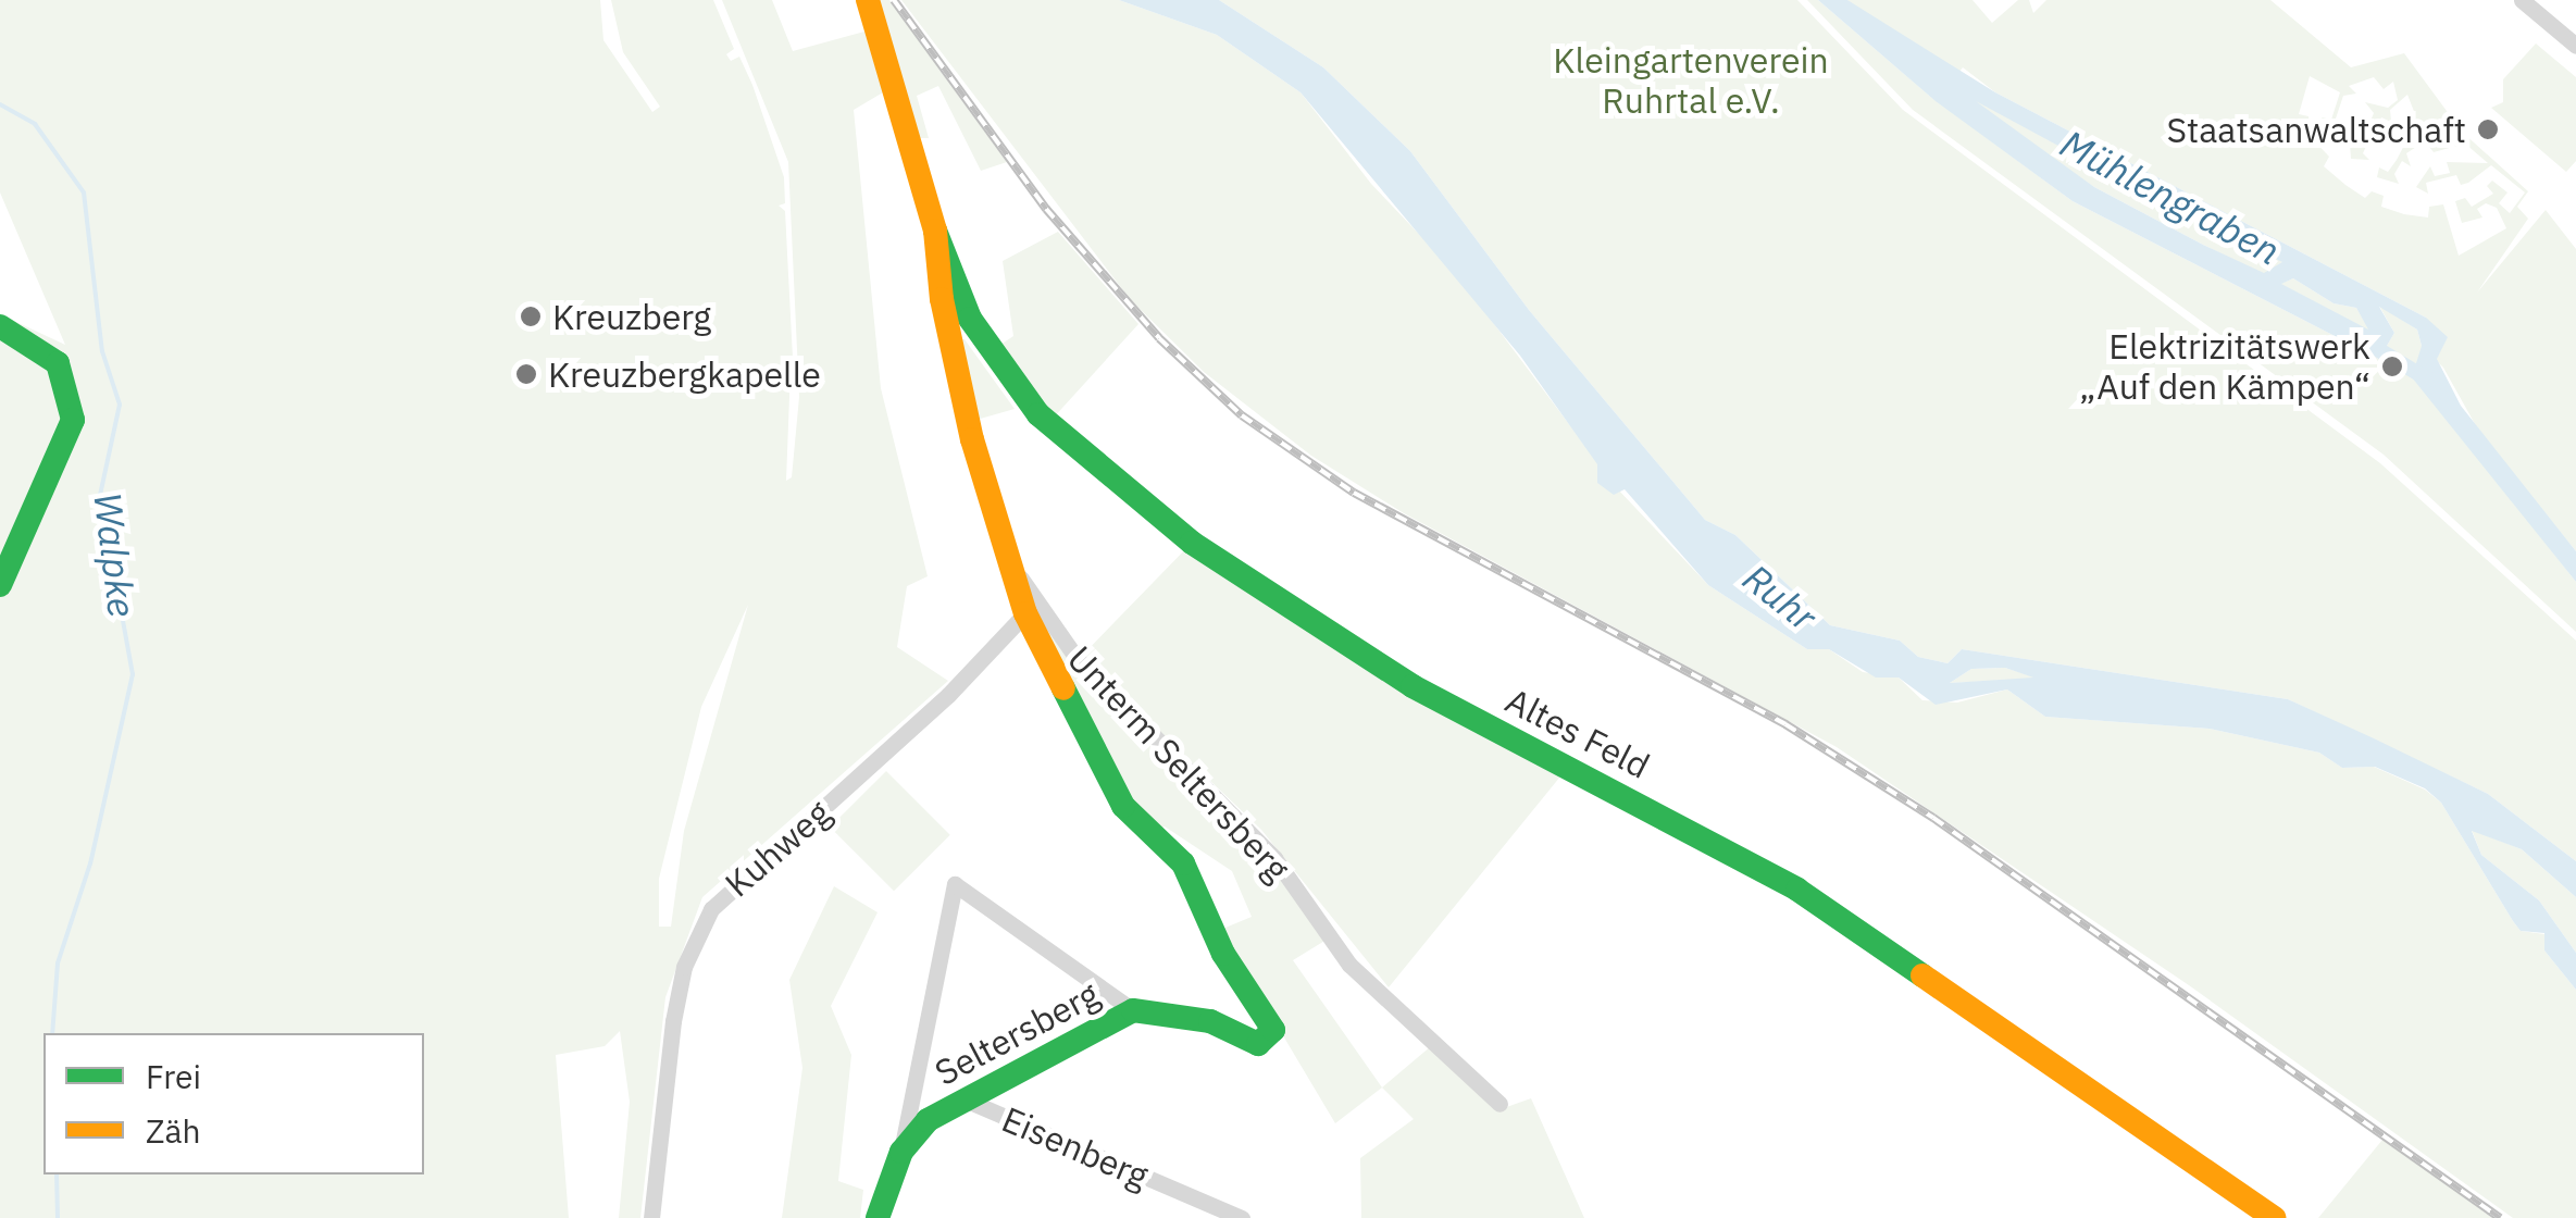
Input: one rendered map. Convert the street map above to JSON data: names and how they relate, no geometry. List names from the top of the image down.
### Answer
{
  "streets": {
    "main road": ["Altes Feld", "Seltersberg"],
    "street": ["Unterm Seltersberg", "Kuhweg", "Eisenberg"]
  },
  "crossings": [
    ["Kuhweg", "Seltersberg"],
    ["Seltersberg", "Eisenberg"]
  ],
  "water": ["Mühlengraben", "Walpke", "Ruhr"],
  "parks": ["Kleingartenverein Ruhrtal e.V."],
  "places": [
    "Staatsanwaltschaft",
    "Kreuzberg",
    "Elektrizitätswerk „Auf den Kämpen“",
    "Kreuzbergkapelle"
  ],
  "legend": ["Frei", "Zäh"]
}
